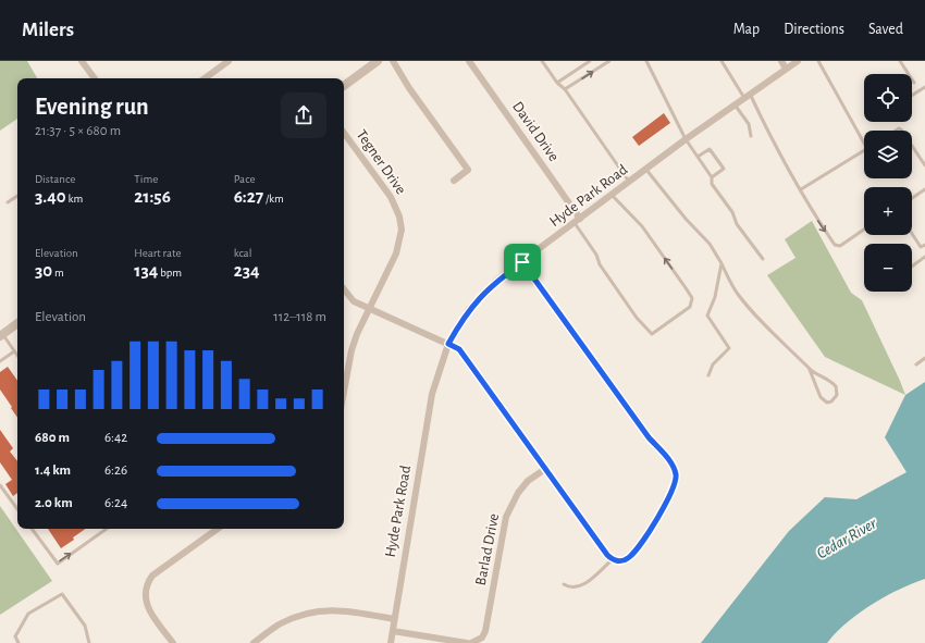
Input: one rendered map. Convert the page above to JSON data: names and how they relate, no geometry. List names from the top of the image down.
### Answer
{
  "streets": {
    "street": [
      "David Drive",
      "Tegner Drive",
      "Hyde Park Road",
      "Barlad Drive"
    ]
  },
  "crossings": [
    ["David Drive", "Hyde Park Road"]
  ],
  "water": ["Cedar River"],
  "page": {
    "header": "Milers",
    "nav": ["Map", "Directions", "Saved"],
    "map_buttons": ["+", "−"],
    "heading": ["Evening run", "21:37 · 5 × 680 m"],
    "stats": [
      ["Distance", "3.40 km"],
      ["Time", "21:56"],
      ["Pace", "6:27 /km"],
      ["Elevation", "30 m"],
      ["Heart rate", "134 bpm"],
      ["kcal", "234"]
    ],
    "chart": ["Elevation", "112–118 m"],
    "list": [
      {
        "name": "680 m",
        "note": "6:42"
      },
      {
        "name": "1.4 km",
        "note": "6:26"
      },
      {
        "name": "2.0 km",
        "note": "6:24"
      }
    ]
  }
}
